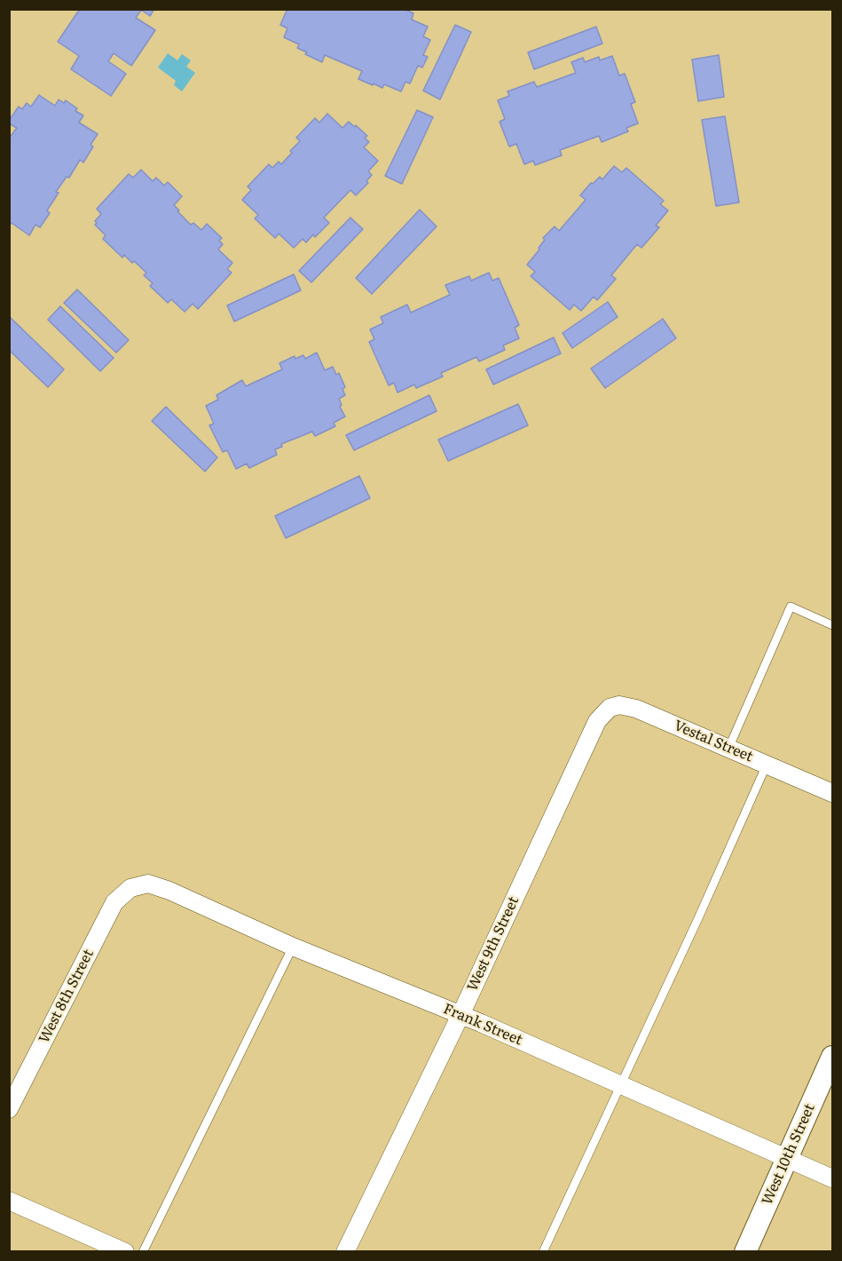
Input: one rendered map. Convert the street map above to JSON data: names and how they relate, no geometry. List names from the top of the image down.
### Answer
{
  "streets": {
    "street": [
      "Vestal Street",
      "West 9th Street",
      "West 8th Street",
      "Frank Street",
      "West 10th Street"
    ]
  },
  "crossings": [
    ["Vestal Street", "West 9th Street"],
    ["West 9th Street", "Frank Street"],
    ["West 8th Street", "Frank Street"],
    ["Frank Street", "West 10th Street"]
  ]
}
